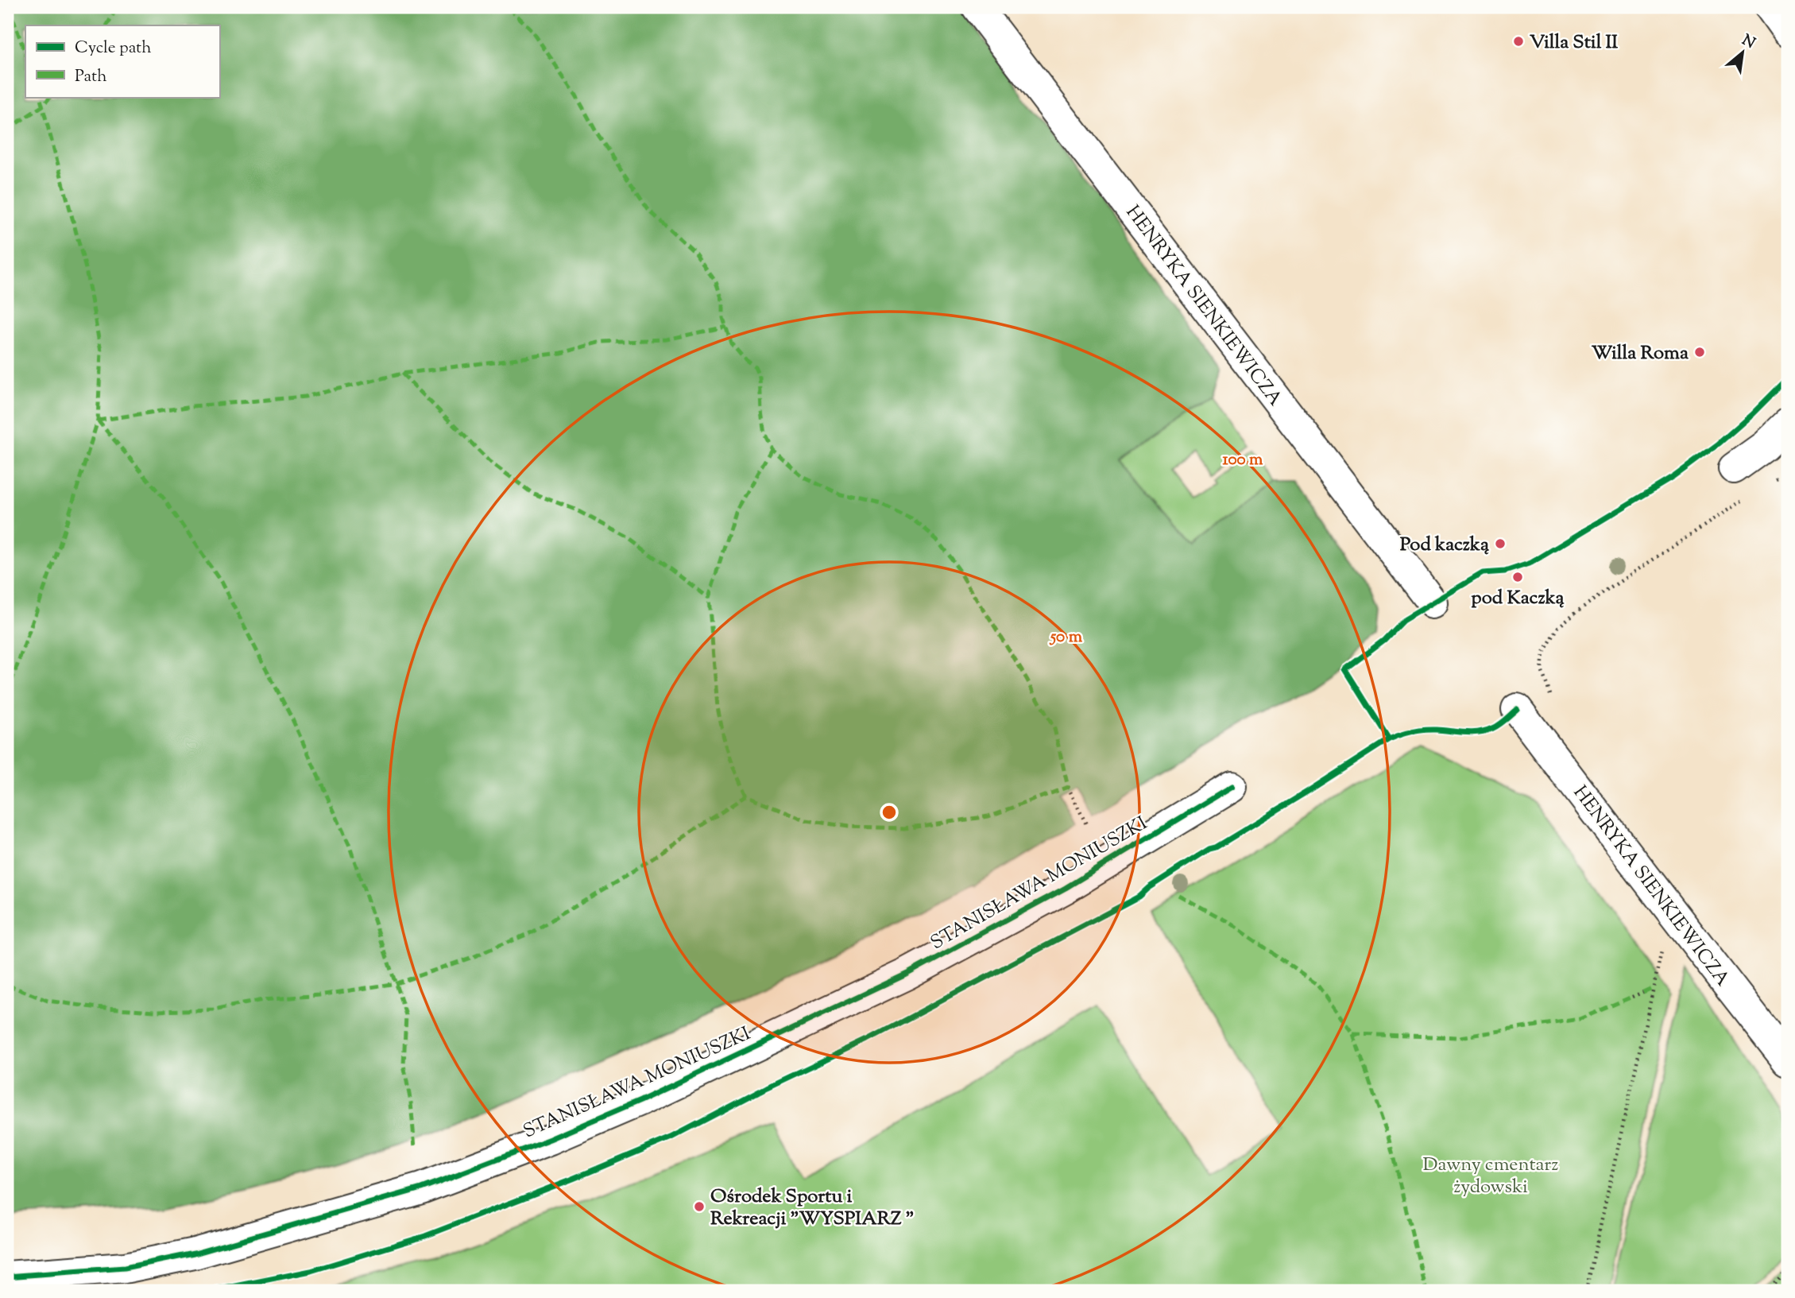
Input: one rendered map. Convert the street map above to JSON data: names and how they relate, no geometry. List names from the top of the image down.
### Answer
{
  "streets": {
    "street": ["HENRYKA SIENKIEWICZA", "STANISŁAWA MONIUSZKI"]
  },
  "parks": ["Dawny cmentarz żydowski"],
  "places": [
    "Villa Stil II",
    "Willa Roma",
    "Pod kaczką",
    "pod Kaczką",
    "Ośrodek Sportu i Rekreacji \"WYSPIARZ \""
  ],
  "legend": ["Cycle path", "Path"],
  "north": "top right",
  "rings": ["100 m", "50 m"]
}
